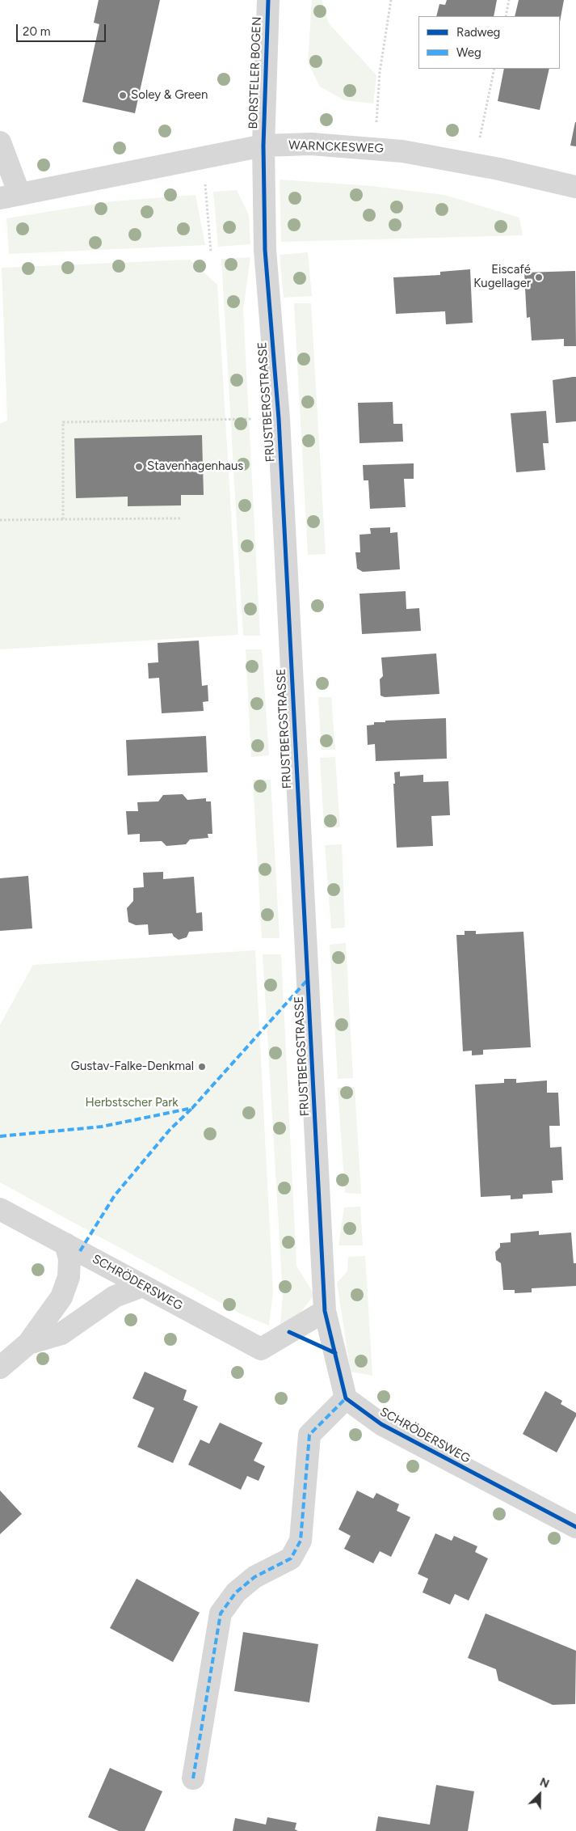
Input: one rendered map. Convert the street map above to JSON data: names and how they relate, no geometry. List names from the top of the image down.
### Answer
{
  "streets": {
    "street": [
      "BORSTELER BOGEN",
      "WARNCKESWEG",
      "FRUSTBERGSTRASSE",
      "SCHRÖDERSWEG"
    ]
  },
  "crossings": [
    ["BORSTELER BOGEN", "WARNCKESWEG"],
    ["BORSTELER BOGEN", "FRUSTBERGSTRASSE"],
    ["WARNCKESWEG", "FRUSTBERGSTRASSE"],
    ["FRUSTBERGSTRASSE", "SCHRÖDERSWEG"]
  ],
  "parks": ["Herbstscher Park"],
  "places": [
    "Soley & Green",
    "Eiscafé Kugellager",
    "Stavenhagenhaus",
    "Gustav-Falke-Denkmal"
  ],
  "legend": ["Radweg", "Weg"],
  "scale_bar": "20 m",
  "north": "top right"
}
